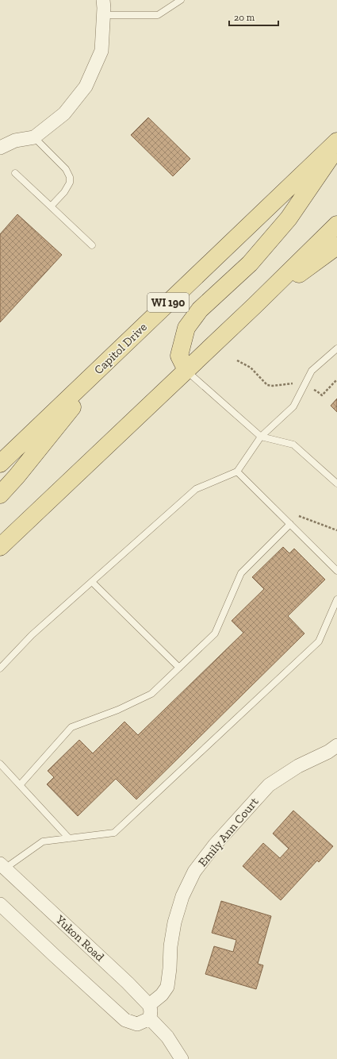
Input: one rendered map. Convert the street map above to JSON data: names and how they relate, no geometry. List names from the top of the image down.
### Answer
{
  "streets": {
    "main road": ["WI 190", "Capitol Drive"],
    "street": ["Emily Ann Court", "Yukon Road"]
  },
  "crossings": [
    ["Emily Ann Court", "Yukon Road"]
  ],
  "scale_bar": "20 m"
}
